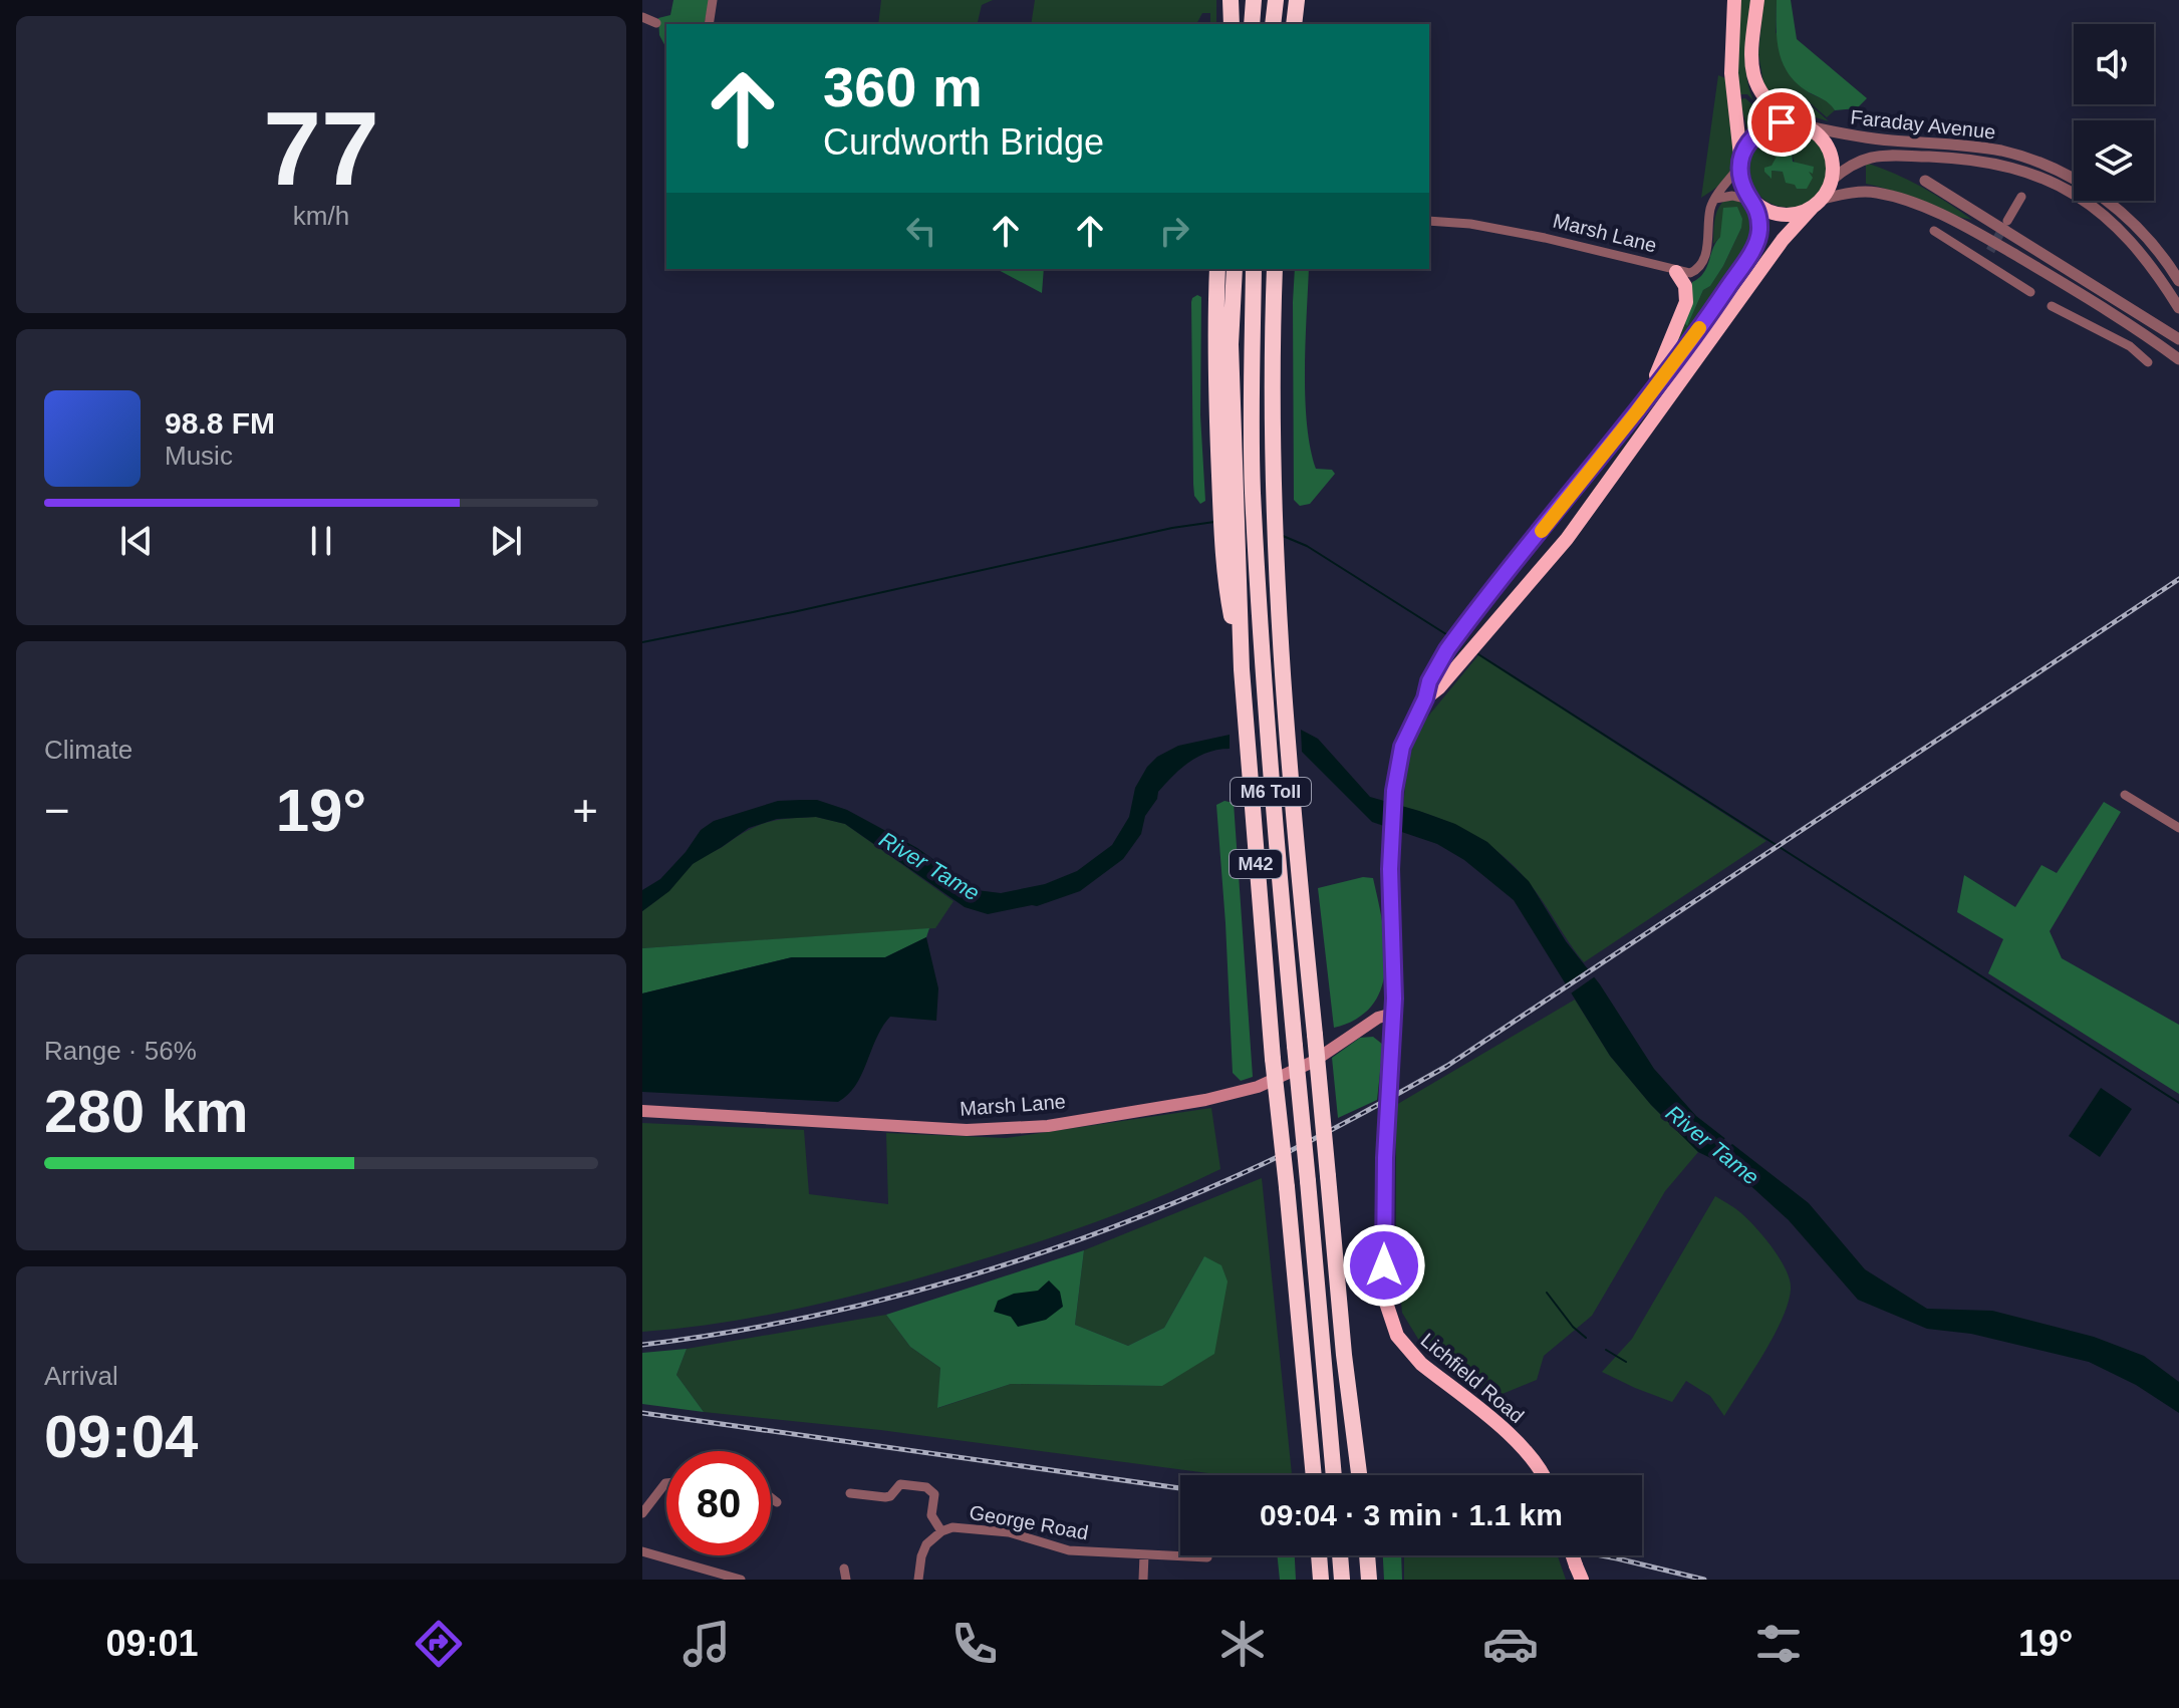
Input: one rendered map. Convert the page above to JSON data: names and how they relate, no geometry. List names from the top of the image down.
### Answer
{
  "streets": {
    "highway": ["M6 Toll", "M42", "Lichfield Road"],
    "main road": ["Marsh Lane"],
    "street": ["Faraday Avenue", "George Road"]
  },
  "crossings": [
    ["Faraday Avenue", "Marsh Lane"],
    ["Marsh Lane", "Lichfield Road"]
  ],
  "water": ["River Tame"],
  "page": {
    "tile": [
      ["77", "km/h"],
      "Climate",
      ["Range · 56%", "280 km"],
      ["Arrival", "09:04"]
    ],
    "turn": ["360 m", "Curdworth Bridge"],
    "song": ["98.8 FM", "Music"],
    "heat": ["−", "19°", "+"],
    "limit": "80",
    "trip": "09:04 · 3 min · 1.1 km",
    "tabs": ["09:01", "19°"]
  }
}
